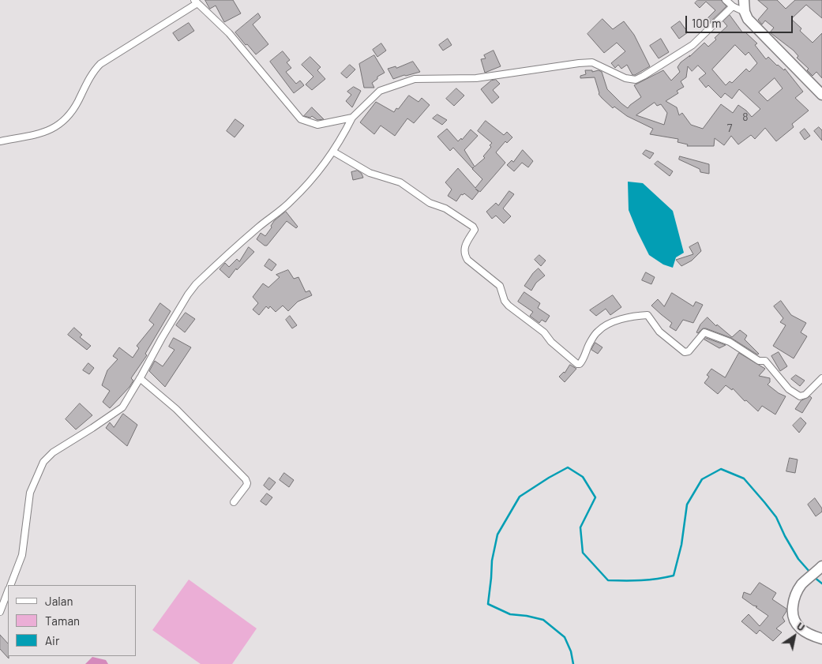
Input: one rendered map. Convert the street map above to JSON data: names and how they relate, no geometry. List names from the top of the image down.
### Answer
{
  "house_numbers": ["8", "7"],
  "legend": ["Jalan", "Taman", "Air"],
  "scale_bar": "100 m",
  "north": "top right"
}
